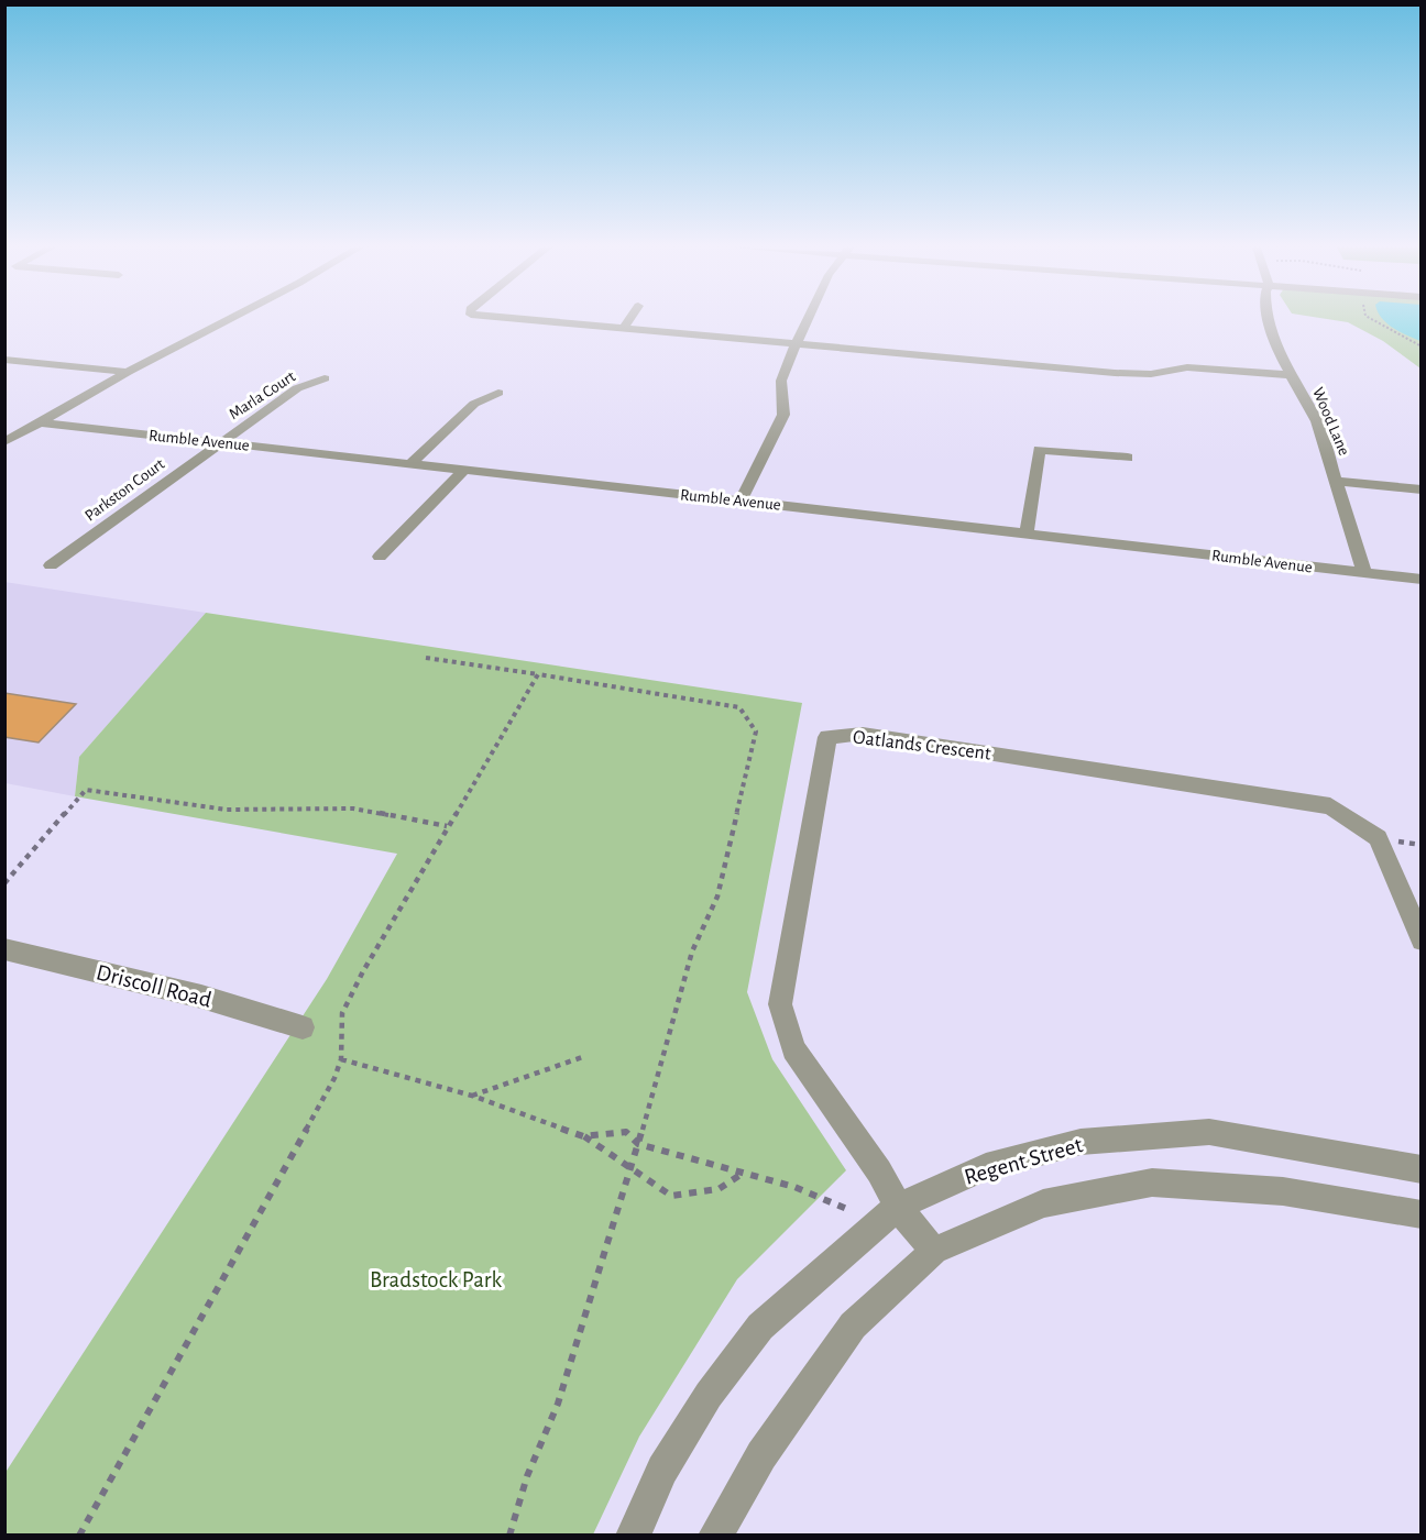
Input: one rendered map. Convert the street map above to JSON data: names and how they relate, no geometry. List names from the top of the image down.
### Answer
{
  "streets": {
    "street": [
      "Marla Court",
      "Wood Lane",
      "Rumble Avenue",
      "Parkston Court",
      "Oatlands Crescent",
      "Driscoll Road",
      "Regent Street"
    ]
  },
  "crossings": [
    ["Marla Court", "Rumble Avenue"],
    ["Marla Court", "Parkston Court"],
    ["Wood Lane", "Rumble Avenue"],
    ["Rumble Avenue", "Parkston Court"],
    ["Oatlands Crescent", "Regent Street"]
  ],
  "parks": ["Bradstock Park"]
}
